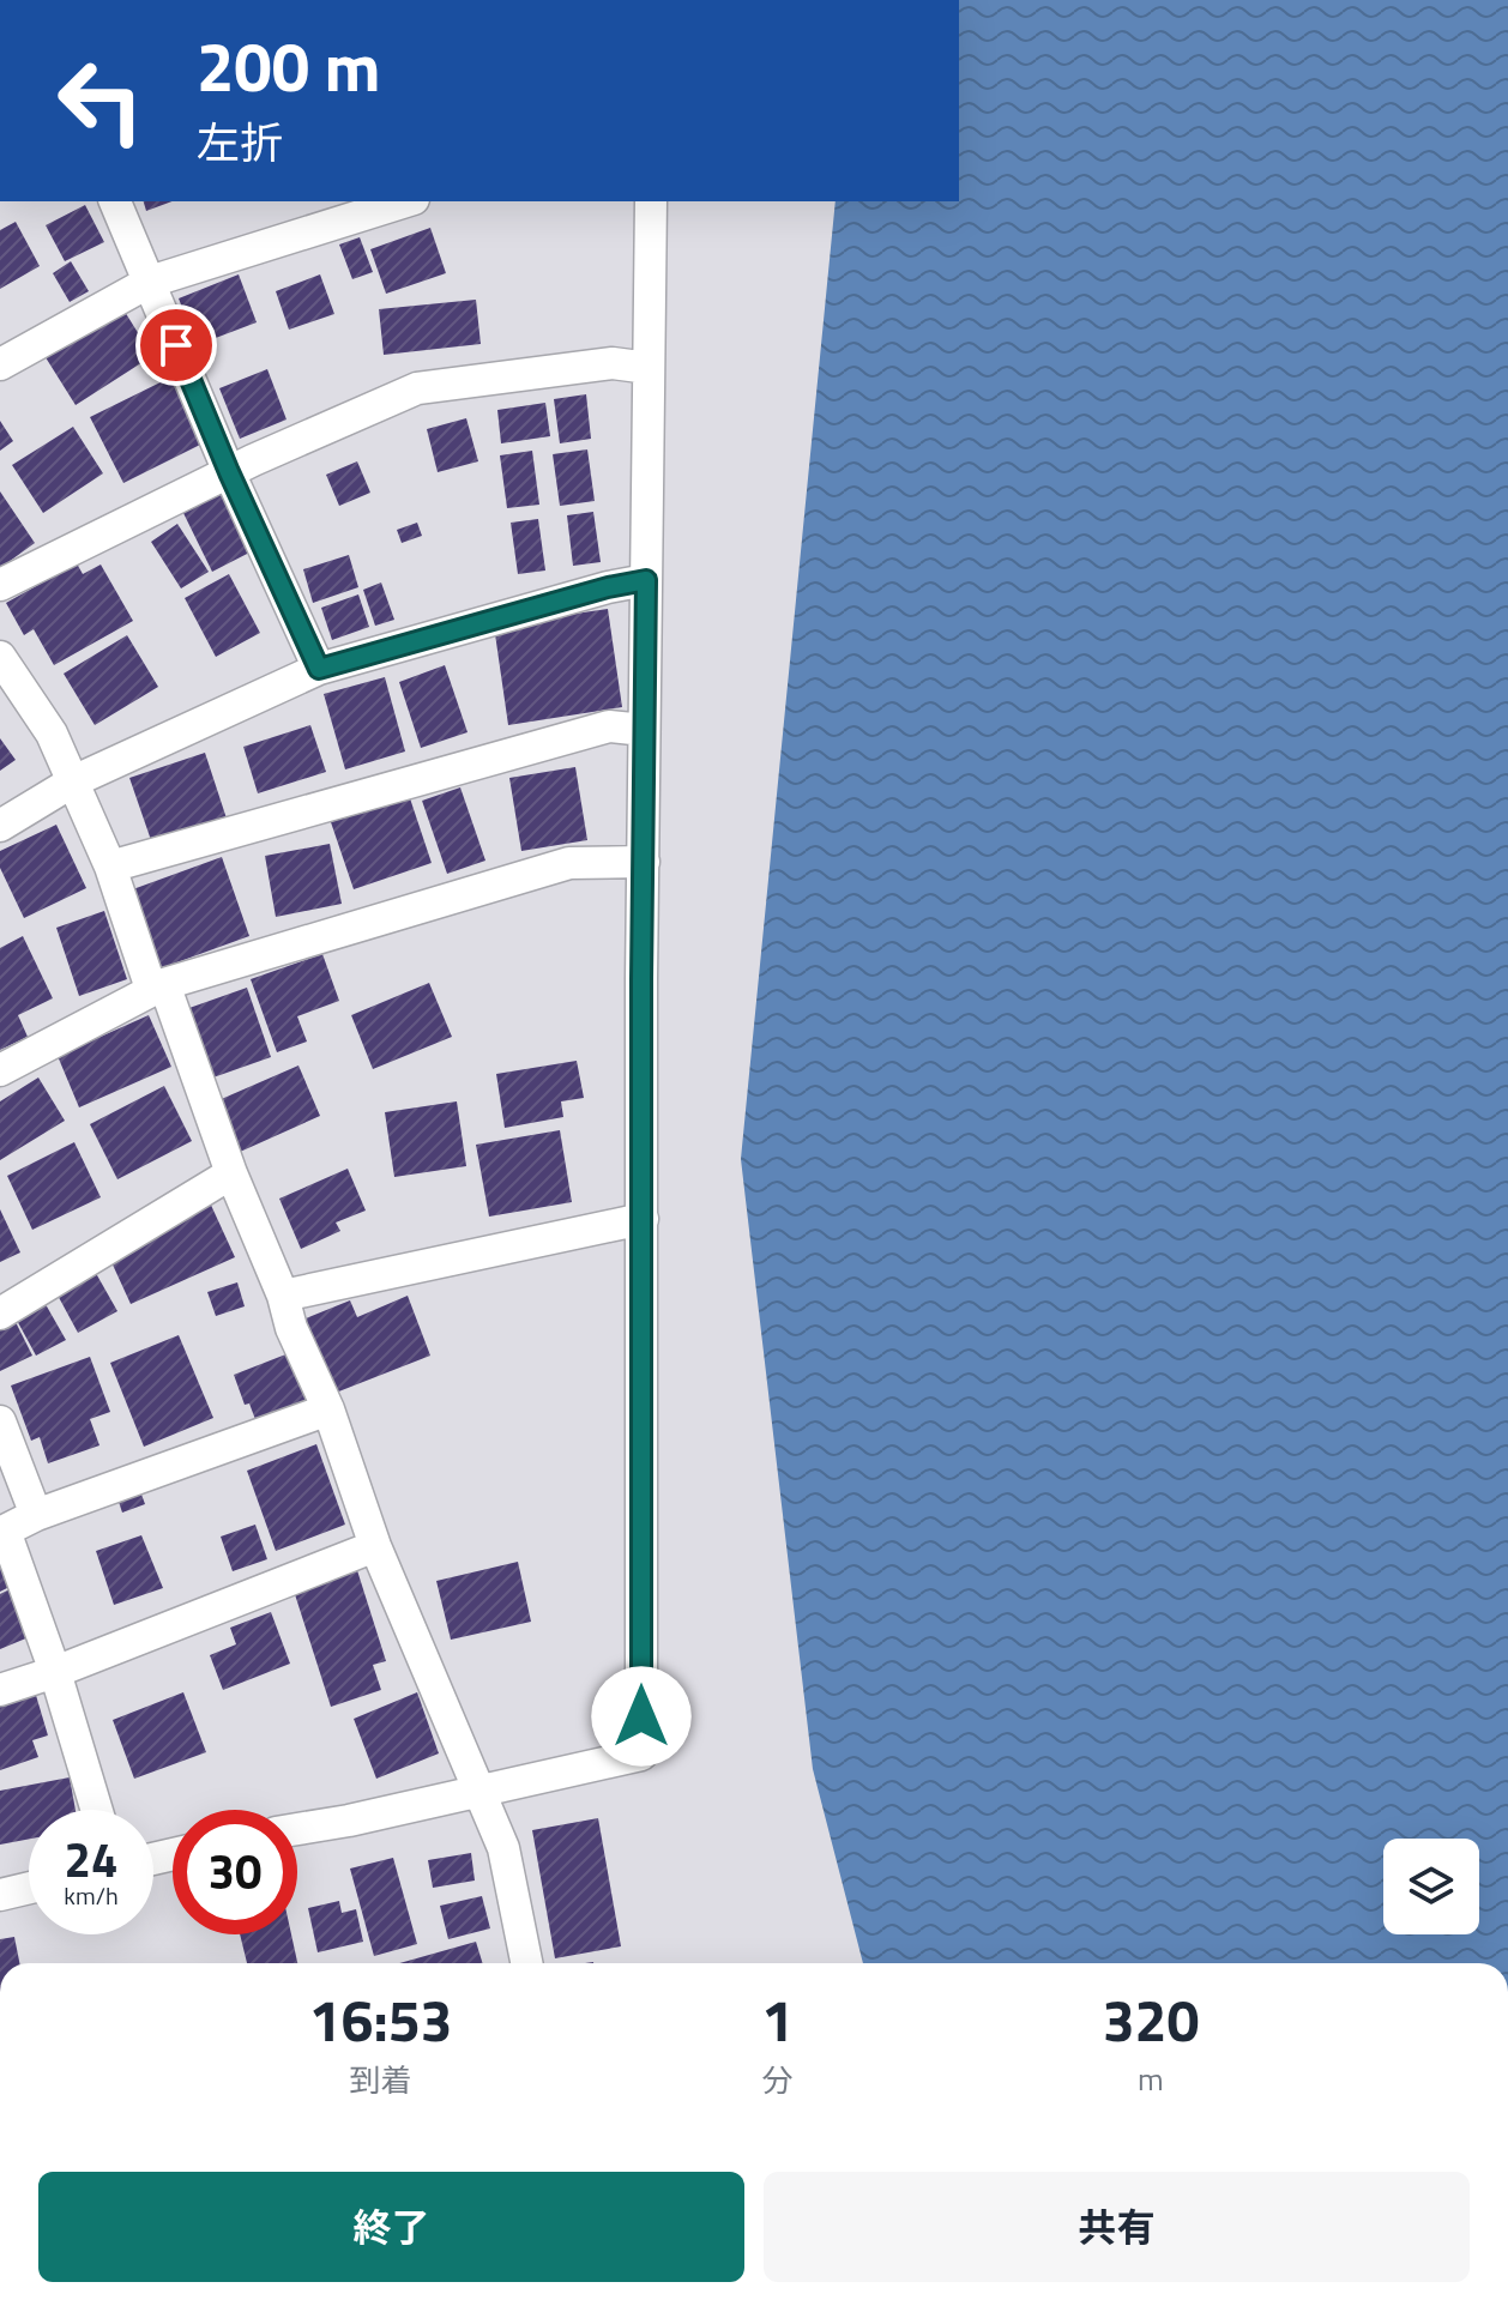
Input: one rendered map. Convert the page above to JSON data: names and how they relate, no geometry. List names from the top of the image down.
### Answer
{
  "page": {
    "turn": ["200 m", "左折"],
    "speed": "24 km/h",
    "limit": "30",
    "eta": [
      "16:53",
      "到着",
      "1",
      "分",
      "320",
      "m"
    ],
    "buttons": ["終了", "共有"]
  }
}
